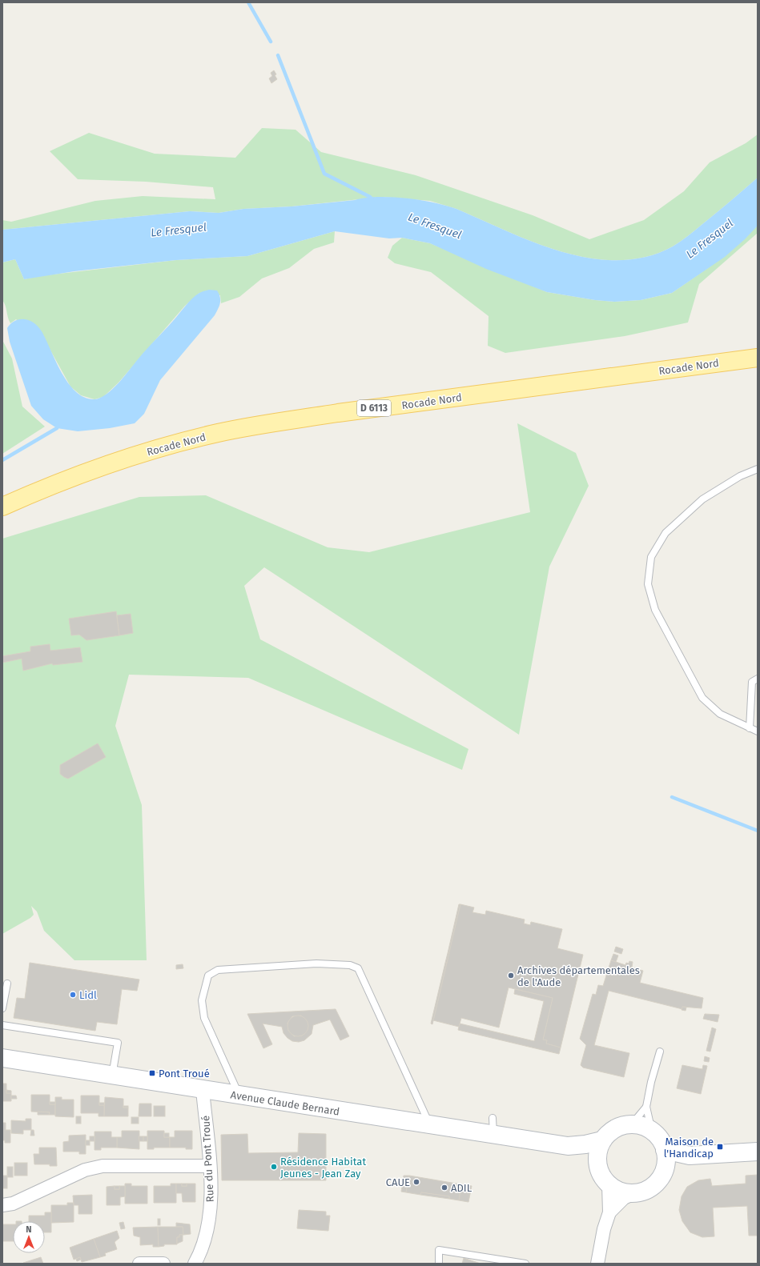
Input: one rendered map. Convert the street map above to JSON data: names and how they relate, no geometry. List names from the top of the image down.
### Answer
{
  "streets": {
    "main road": ["Rocade Nord", "D 6113"],
    "street": ["Avenue Claude Bernard", "Rue du Pont Troué"]
  },
  "crossings": [
    ["Avenue Claude Bernard", "Rue du Pont Troué"]
  ],
  "water": ["Le Fresquel"],
  "places": {
    "other": [
      "Archives départementales de l'Aude",
      "Lidl",
      "Résidence Habitat Jeunes - Jean Zay",
      "CAUE",
      "ADIL"
    ],
    "transit": ["Pont Troué", "Maison de l'Handicap"]
  },
  "north": "top"
}
